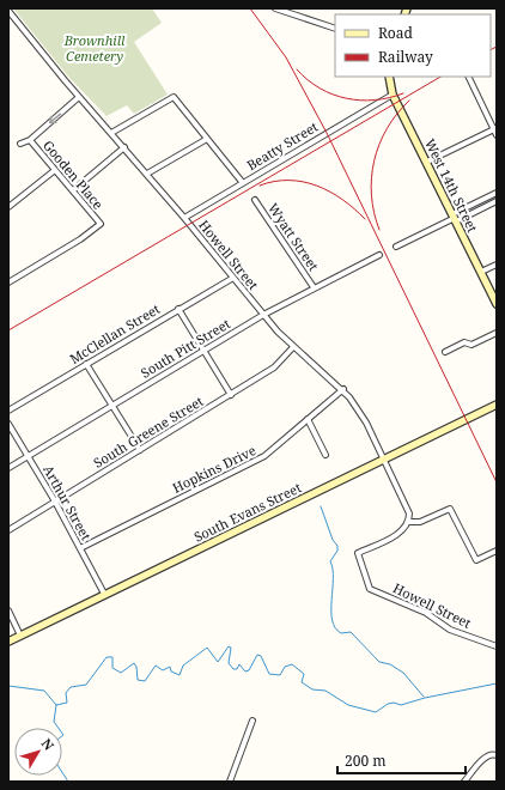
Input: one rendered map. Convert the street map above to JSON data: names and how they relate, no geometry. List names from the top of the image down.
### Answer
{
  "streets": {
    "main road": ["West 14th Street", "South Evans Street"],
    "street": [
      "Beatty Street",
      "Gooden Place",
      "Wyatt Street",
      "Howell Street",
      "McClellan Street",
      "South Pitt Street",
      "South Greene Street",
      "Hopkins Drive",
      "Arthur Street"
    ]
  },
  "crossings": [
    ["Beatty Street", "West 14th Street"],
    ["Beatty Street", "Howell Street"],
    ["Wyatt Street", "South Pitt Street"],
    ["Howell Street", "McClellan Street"],
    ["Howell Street", "South Pitt Street"],
    ["Howell Street", "South Greene Street"],
    ["Howell Street", "Hopkins Drive"],
    ["Howell Street", "South Evans Street"],
    ["South Pitt Street", "Arthur Street"],
    ["South Greene Street", "Arthur Street"],
    ["Hopkins Drive", "Arthur Street"],
    ["Arthur Street", "South Evans Street"]
  ],
  "parks": ["Brownhill Cemetery"],
  "legend": ["Road", "Railway"],
  "scale_bar": "200 m",
  "north": "top right"
}
